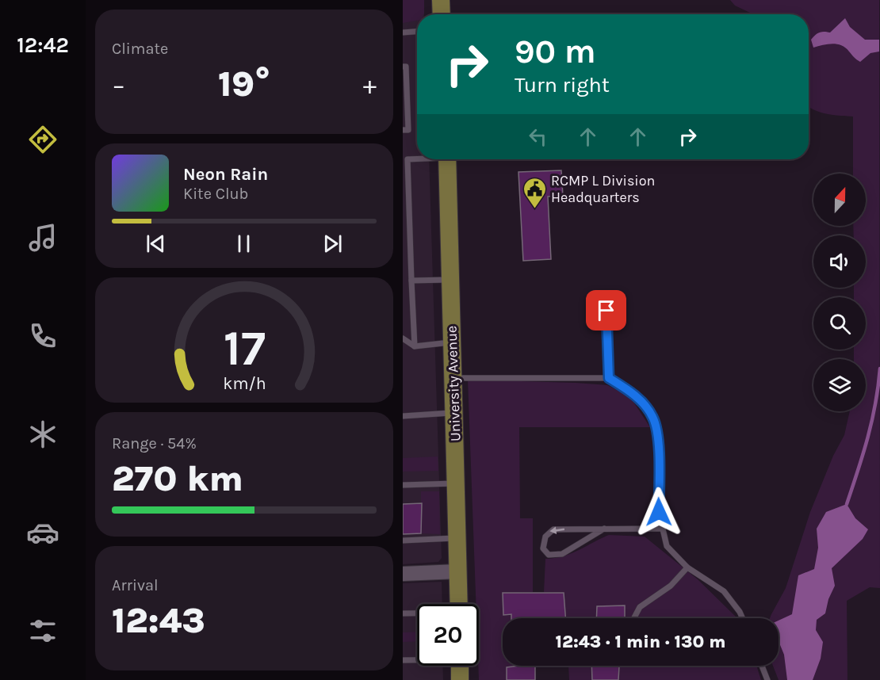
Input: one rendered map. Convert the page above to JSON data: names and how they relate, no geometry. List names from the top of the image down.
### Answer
{
  "streets": {
    "main road": ["University Avenue"]
  },
  "places": {
    "public building": ["RCMP L Division Headquarters"]
  },
  "north": "top",
  "page": {
    "tabs": "12:42",
    "tile": [
      "Climate",
      ["Range · 54%", "270 km"],
      ["Arrival", "12:43"]
    ],
    "turn": ["90 m", "Turn right"],
    "heat": ["−", "19°", "+"],
    "song": ["Neon Rain", "Kite Club"],
    "limit": "20",
    "trip": "12:43 · 1 min · 130 m",
    "gauge": ["17", "km/h"]
  }
}
